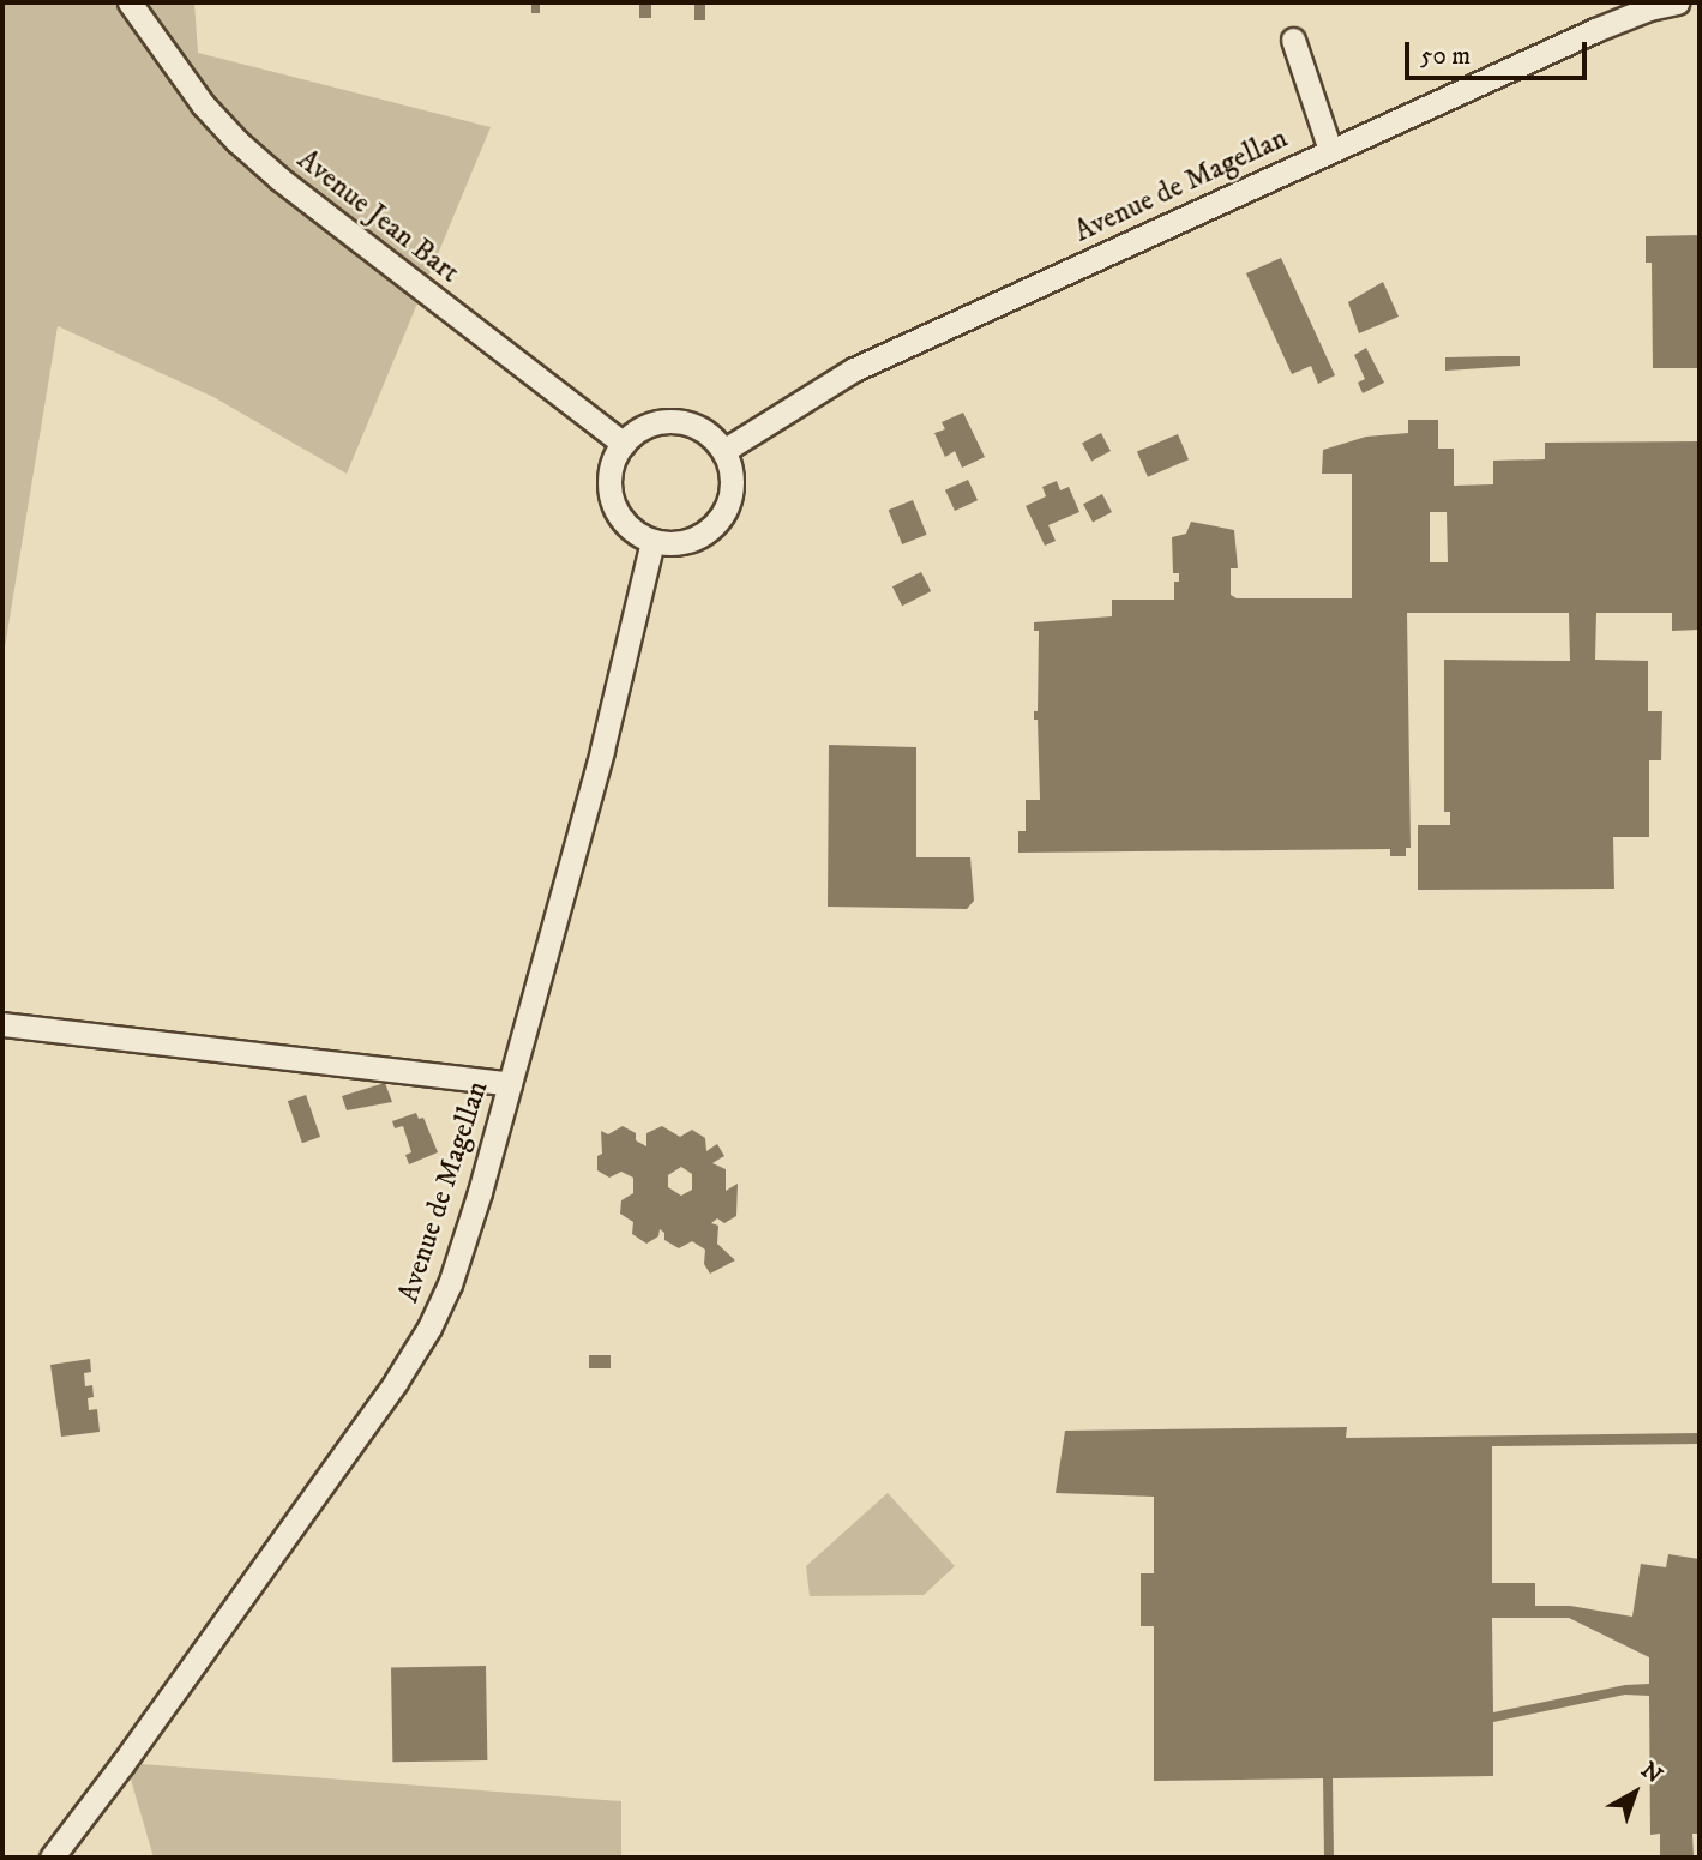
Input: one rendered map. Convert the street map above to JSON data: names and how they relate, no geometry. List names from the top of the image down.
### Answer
{
  "streets": {
    "street": ["Avenue de Magellan", "Avenue Jean Bart"]
  },
  "crossings": [
    ["Avenue de Magellan", "Avenue Jean Bart"]
  ],
  "scale_bar": "50 m",
  "north": "top right"
}
